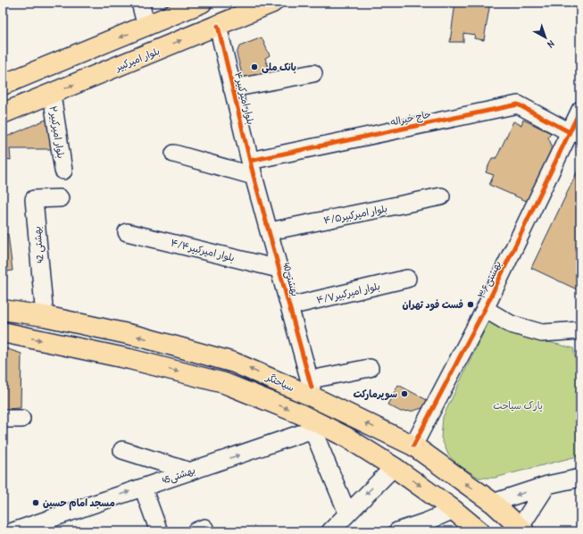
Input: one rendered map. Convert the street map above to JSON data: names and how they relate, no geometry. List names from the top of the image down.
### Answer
{
  "streets": {
    "main road": ["بلوار امیرکبیر", "سیاحتگر"],
    "street": [
      "۴بلوار امیرکبیر",
      "حاج خیراله",
      "۲بلوار امیرکبیر",
      "بلوار امیرکبیر۴/۵",
      "42 بهشتی",
      "بلوار امیرکبیر۴/۴",
      "40بهشتی",
      "بهشتی۳۶",
      "بلوار امیرکبیر۴/۷",
      "بهشتی45"
    ]
  },
  "crossings": [
    ["بلوار امیرکبیر", "۴بلوار امیرکبیر"],
    ["بلوار امیرکبیر", "۲بلوار امیرکبیر"],
    ["۴بلوار امیرکبیر", "حاج خیراله"],
    ["۴بلوار امیرکبیر", "40بهشتی"],
    ["حاج خیراله", "40بهشتی"],
    ["حاج خیراله", "بهشتی۳۶"],
    ["بلوار امیرکبیر۴/۵", "40بهشتی"],
    ["42 بهشتی", "سیاحتگر"],
    ["بلوار امیرکبیر۴/۴", "40بهشتی"],
    ["40بهشتی", "بلوار امیرکبیر۴/۷"],
    ["بهشتی۳۶", "سیاحتگر"]
  ],
  "one_way": ["بهشتی45"],
  "parks": ["پارک سیاحت"],
  "places": [
    "بانک ملی",
    "فست فود تهران",
    "سوپرمارکت",
    "مسجد امام حسین"
  ],
  "north": "bottom right"
}
